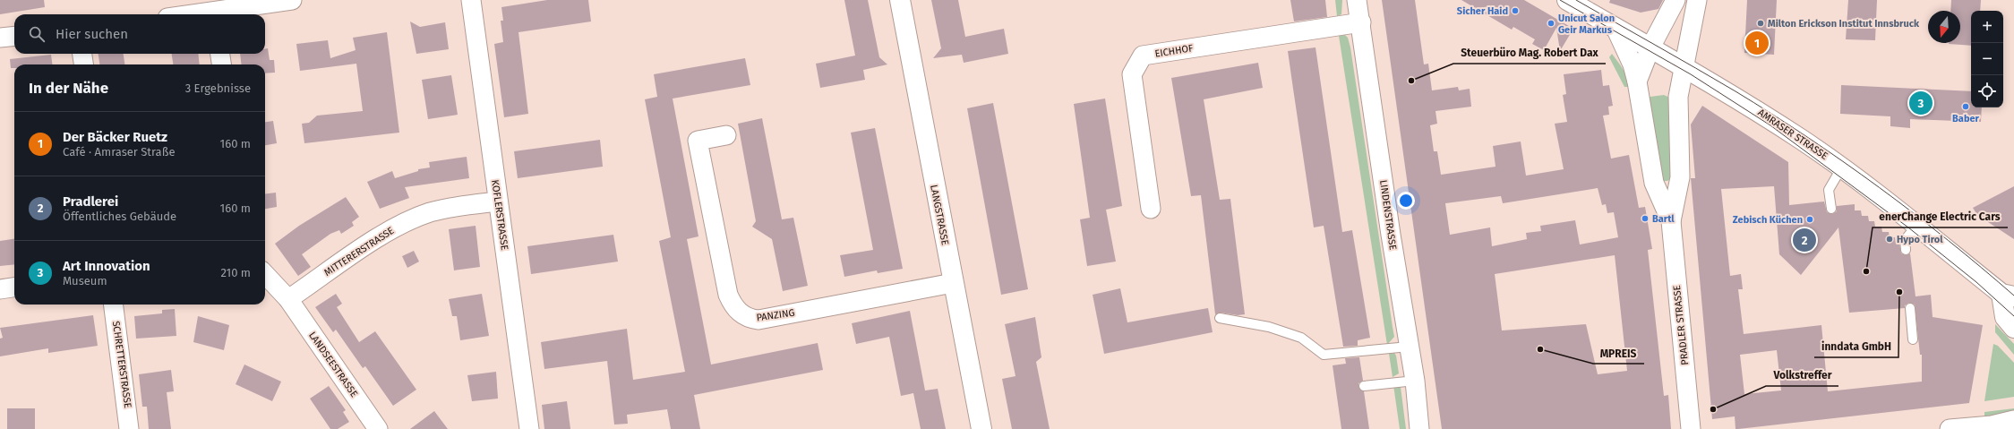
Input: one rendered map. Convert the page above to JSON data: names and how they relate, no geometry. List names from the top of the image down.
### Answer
{
  "streets": {
    "street": [
      "EICHHOF",
      "AMRASER STRASSE",
      "KOFLERSTRASSE",
      "LANGSTRASSE",
      "LINDENSTRASSE",
      "MITTERERSTRASSE",
      "PANZING",
      "PRADLER STRASSE",
      "SCHRETTERSTRASSE",
      "LANDSEESTRASSE"
    ]
  },
  "crossings": [
    ["EICHHOF", "LINDENSTRASSE"],
    ["AMRASER STRASSE", "PRADLER STRASSE"],
    ["KOFLERSTRASSE", "MITTERERSTRASSE"],
    ["LANGSTRASSE", "PANZING"],
    ["MITTERERSTRASSE", "LANDSEESTRASSE"]
  ],
  "places": [
    "Sicher Haid",
    "Unicut Salon Geir Markus",
    "Milton Erickson Institut Innsbruck",
    "Steuerbüro Mag. Robert Dax",
    "Baber",
    "Bartl",
    "Zebisch Küchen",
    "Hypo Tirol",
    "enerChange Electric Cars",
    "inndata GmbH",
    "MPREIS",
    "Volkstreffer"
  ],
  "north": "bottom",
  "page": {
    "map_buttons": ["+", "−"],
    "search": "Hier suchen",
    "pins": ["1", "3", "2"],
    "heading": ["In der Nähe", "3 Ergebnisse"],
    "list": [
      {
        "mark": "1",
        "name": "Der Bäcker Ruetz",
        "note": "Café · Amraser Straße",
        "value": "160 m"
      },
      {
        "mark": "2",
        "name": "Pradlerei",
        "note": "Öffentliches Gebäude",
        "value": "160 m"
      },
      {
        "mark": "3",
        "name": "Art Innovation",
        "note": "Museum",
        "value": "210 m"
      }
    ]
  }
}
